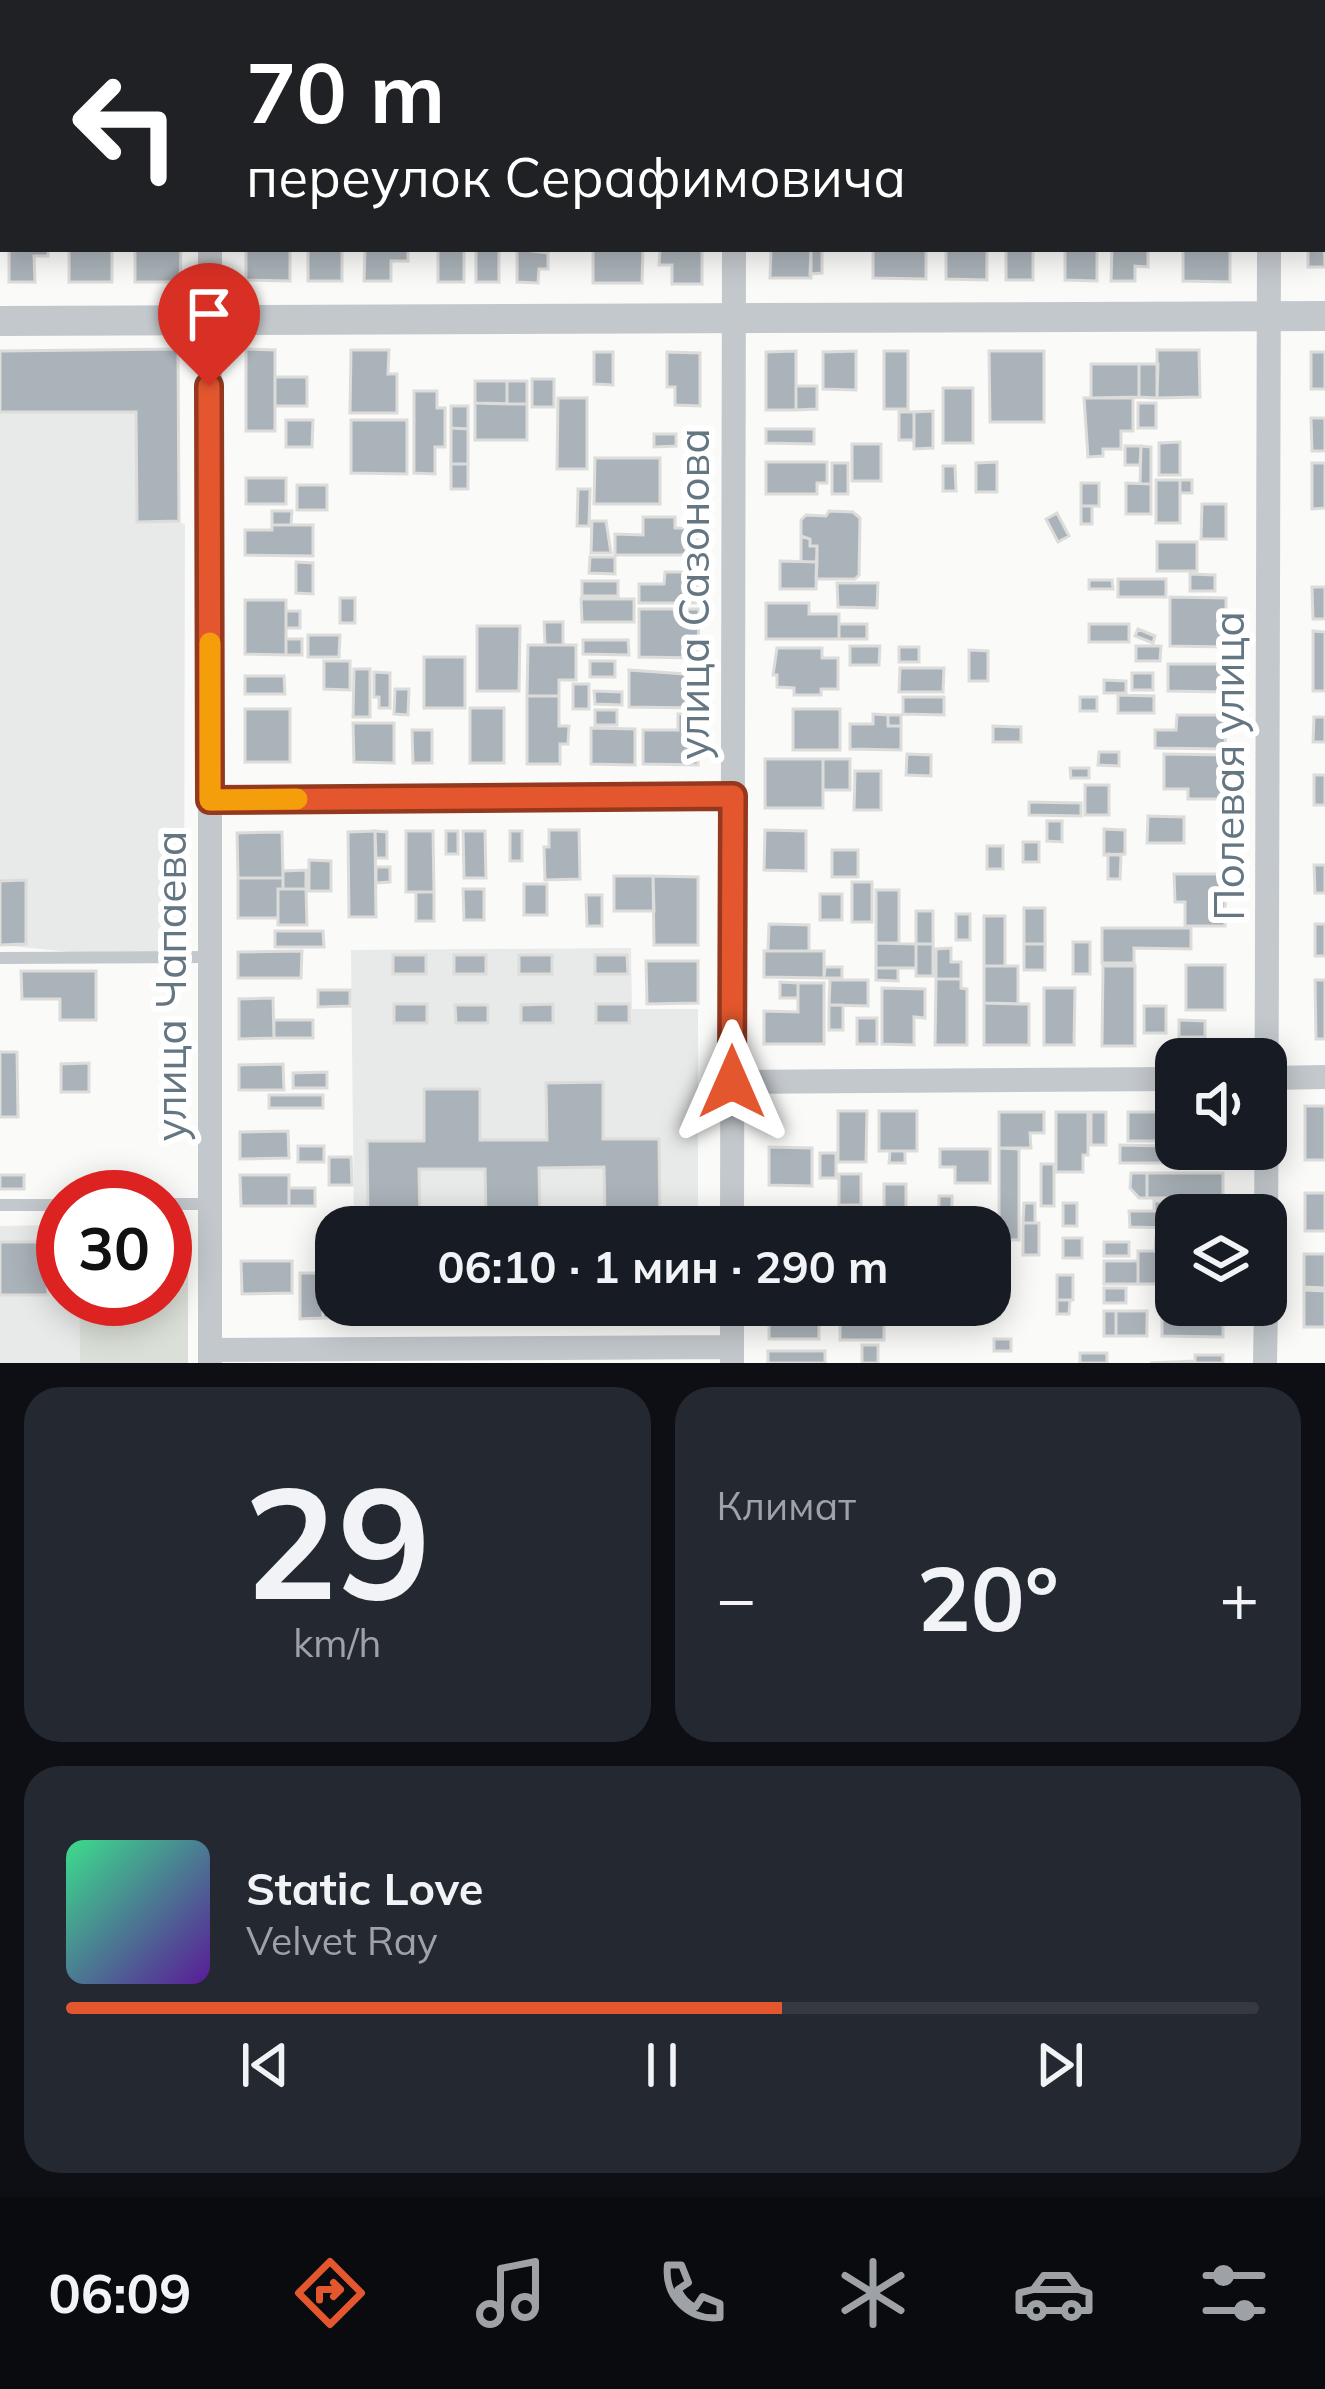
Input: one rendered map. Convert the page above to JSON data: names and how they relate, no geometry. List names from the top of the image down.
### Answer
{
  "streets": {
    "street": ["улица Сазонова", "Полевая улица", "улица Чапаева"]
  },
  "page": {
    "turn": ["70 m", "переулок Серафимовича"],
    "limit": "30",
    "trip": "06:10 · 1 мин · 290 m",
    "tile": [
      ["29", "km/h"],
      "Климат"
    ],
    "heat": ["−", "20°", "+"],
    "song": ["Static Love", "Velvet Ray"],
    "tabs": "06:09"
  }
}
